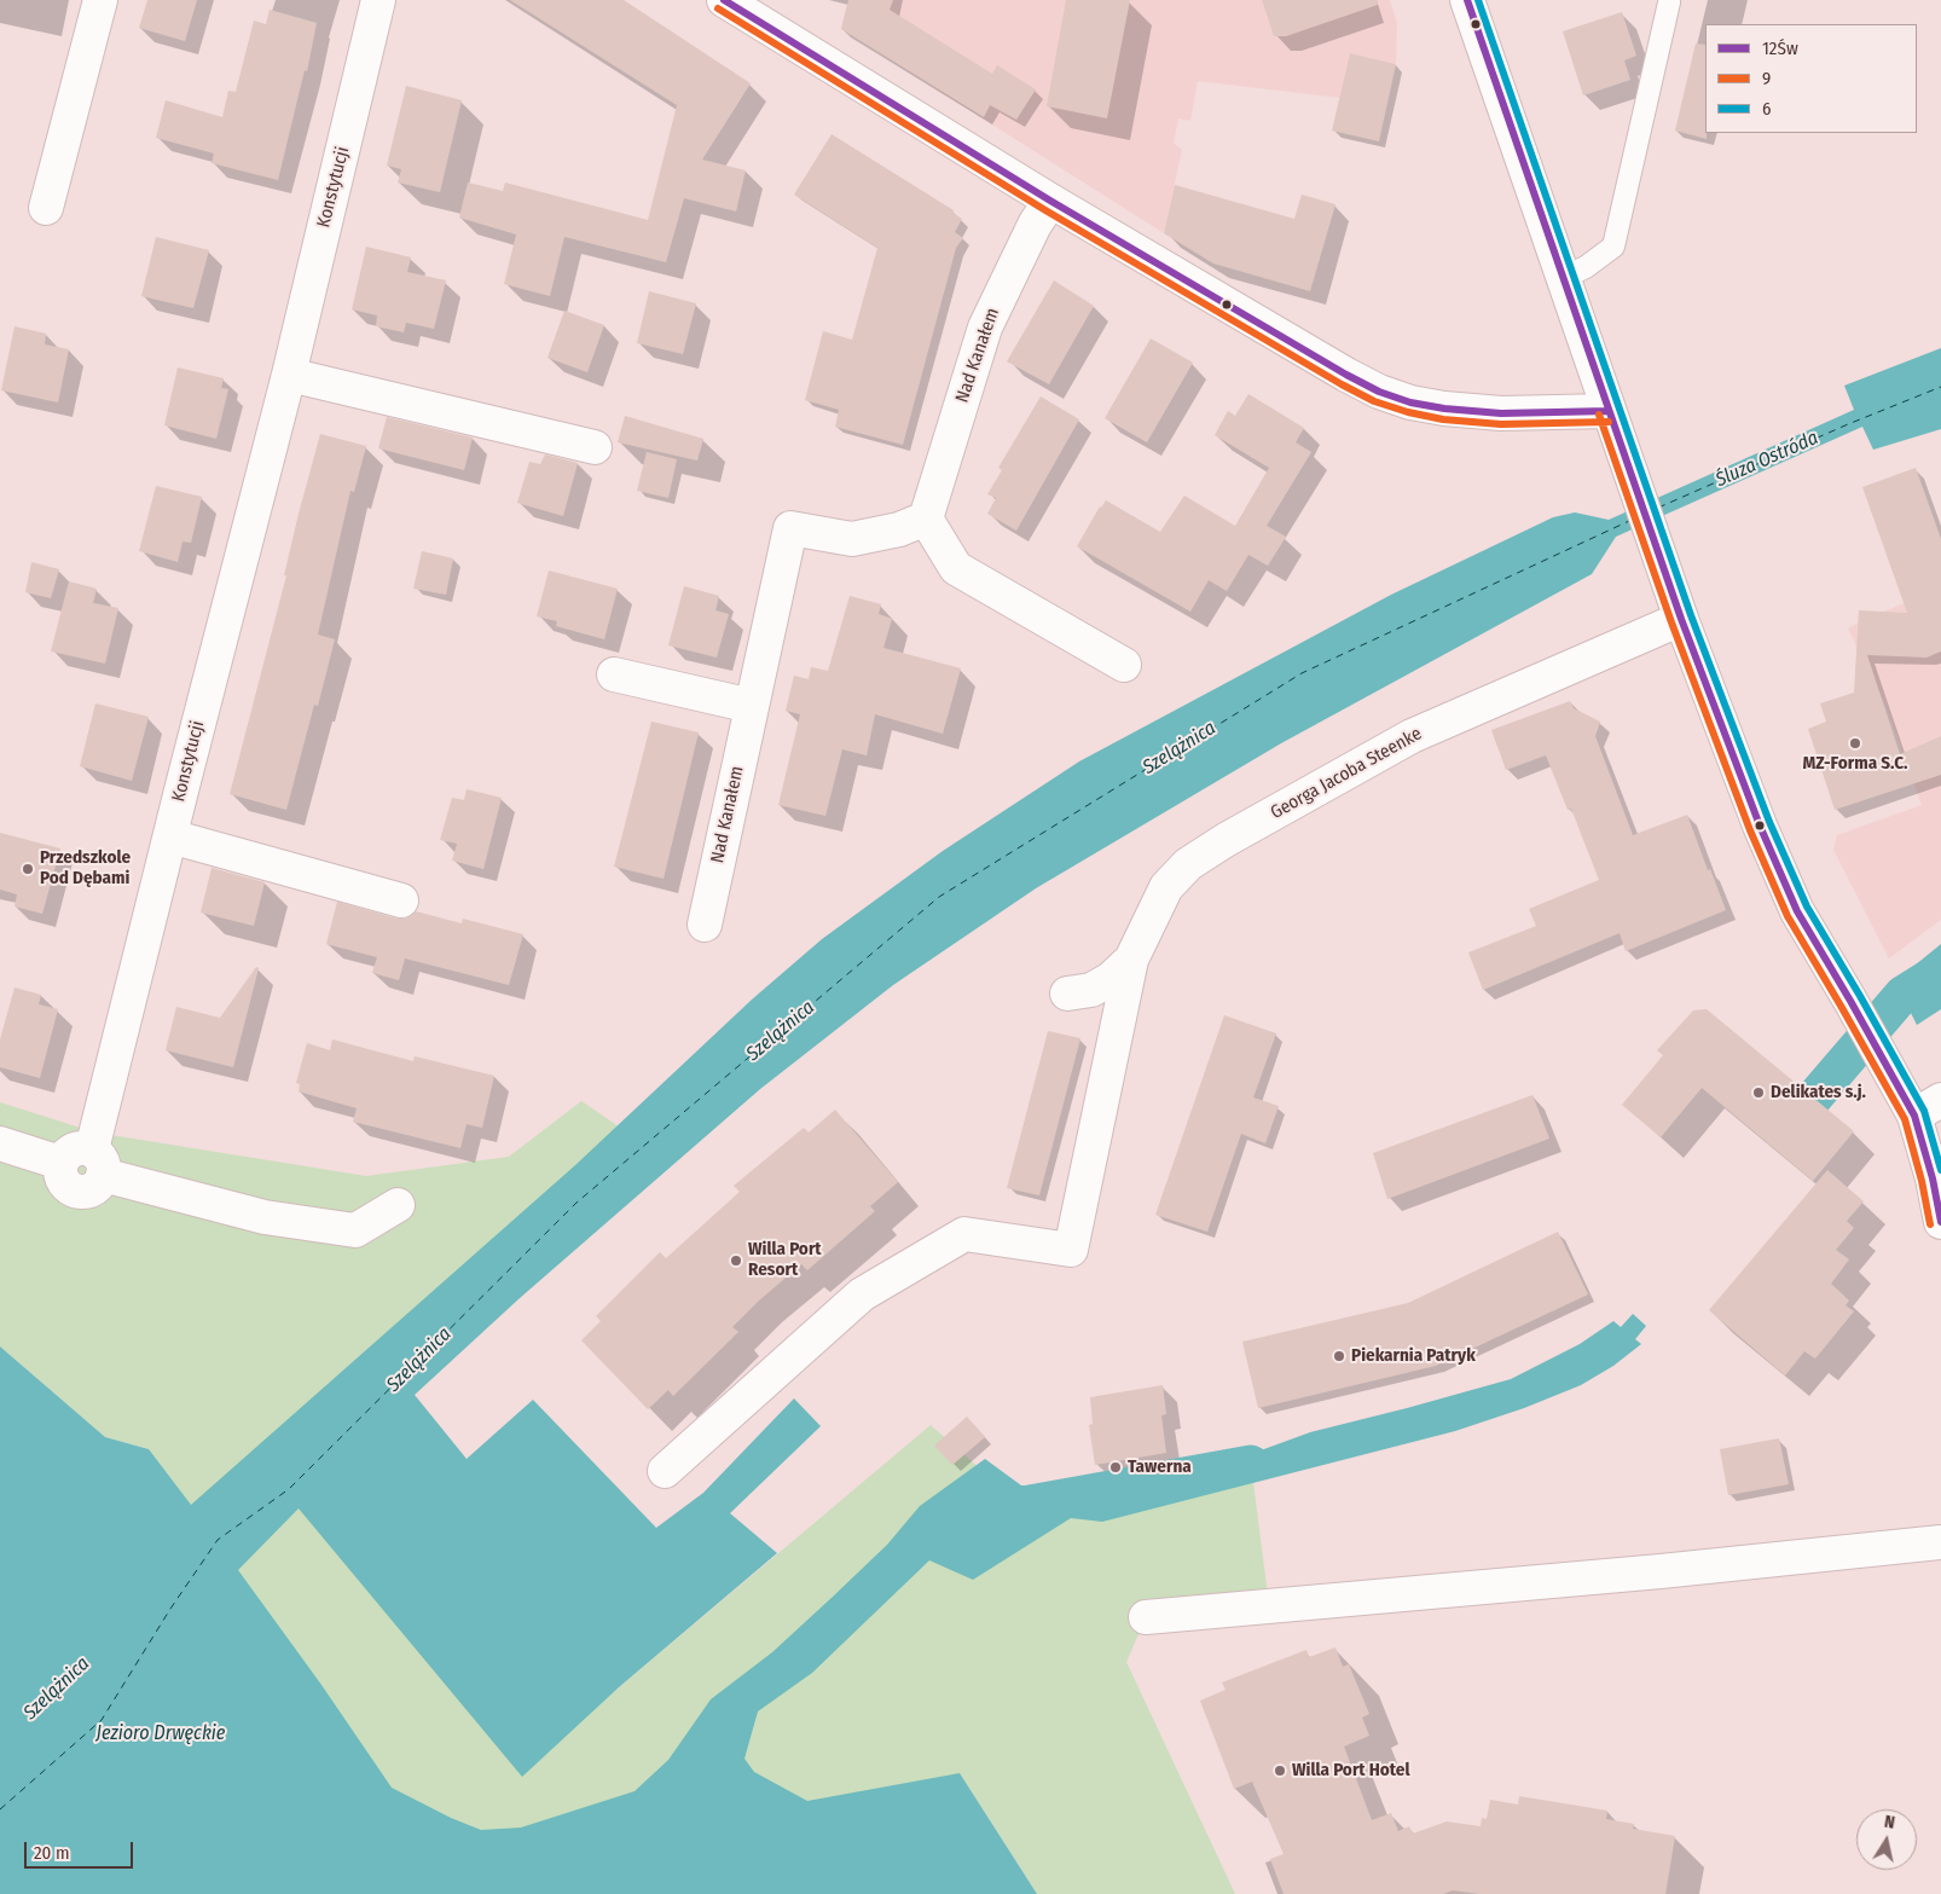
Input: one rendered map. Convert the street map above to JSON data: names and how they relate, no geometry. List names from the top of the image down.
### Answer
{
  "streets": {
    "street": ["Konstytucji", "Nad Kanałem", "Georga Jacoba Steenke"]
  },
  "water": ["Śluza Ostróda", "Szelążnica", "Jezioro Drwęckie"],
  "places": [
    "MZ-Forma S.C.",
    "Przedszkole Pod Dębami",
    "Delikates s.j.",
    "Willa Port Resort",
    "Piekarnia Patryk",
    "Tawerna",
    "Willa Port Hotel"
  ],
  "lines": ["transit line 12Św", "transit line 6", "transit line 9"],
  "legend": ["12Św", "9", "6"],
  "scale_bar": "20 m",
  "north": "top"
}
